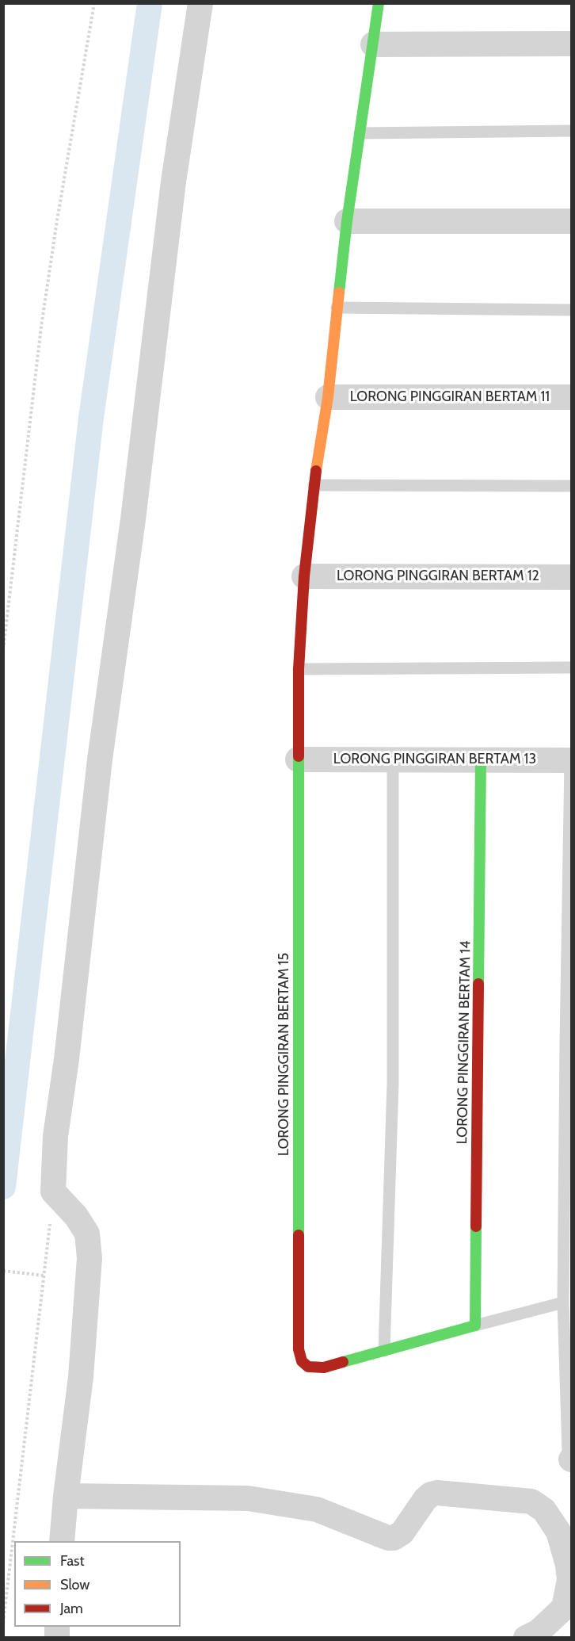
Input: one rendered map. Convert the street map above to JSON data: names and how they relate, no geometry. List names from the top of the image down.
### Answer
{
  "streets": {
    "street": [
      "LORONG PINGGIRAN BERTAM 11",
      "LORONG PINGGIRAN BERTAM 12",
      "LORONG PINGGIRAN BERTAM 13",
      "LORONG PINGGIRAN BERTAM 14",
      "LORONG PINGGIRAN BERTAM 15"
    ]
  },
  "crossings": [
    ["LORONG PINGGIRAN BERTAM 11", "LORONG PINGGIRAN BERTAM 15"],
    ["LORONG PINGGIRAN BERTAM 12", "LORONG PINGGIRAN BERTAM 15"],
    ["LORONG PINGGIRAN BERTAM 13", "LORONG PINGGIRAN BERTAM 14"],
    ["LORONG PINGGIRAN BERTAM 13", "LORONG PINGGIRAN BERTAM 15"]
  ],
  "legend": ["Fast", "Slow", "Jam"]
}
